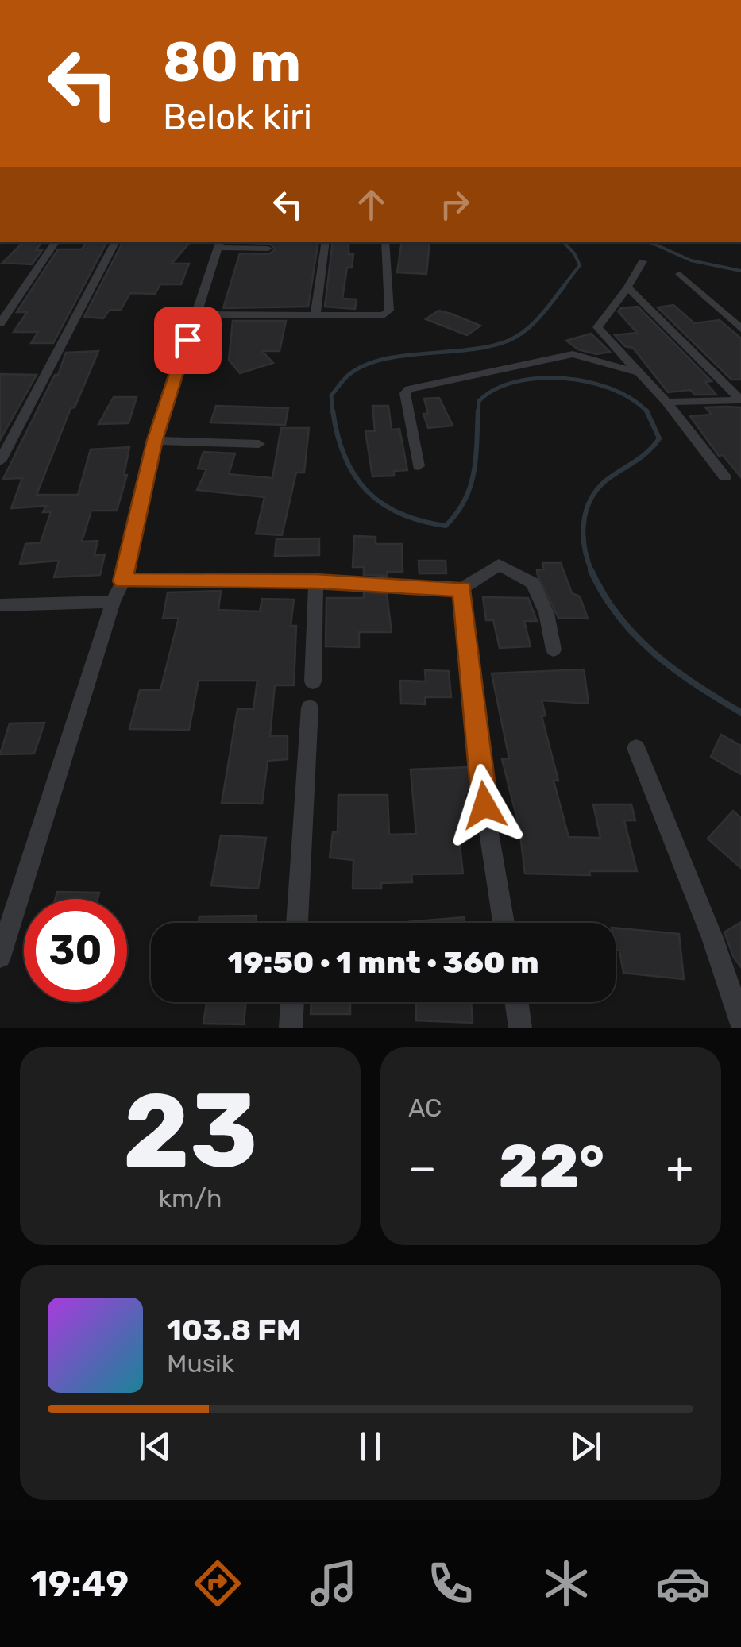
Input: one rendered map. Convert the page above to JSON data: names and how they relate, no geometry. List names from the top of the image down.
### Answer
{
  "page": {
    "turn": ["80 m", "Belok kiri"],
    "limit": "30",
    "trip": "19:50 · 1 mnt · 360 m",
    "tile": [
      ["23", "km/h"],
      "AC"
    ],
    "heat": ["−", "22°", "+"],
    "song": ["103.8 FM", "Musik"],
    "tabs": "19:49"
  }
}
